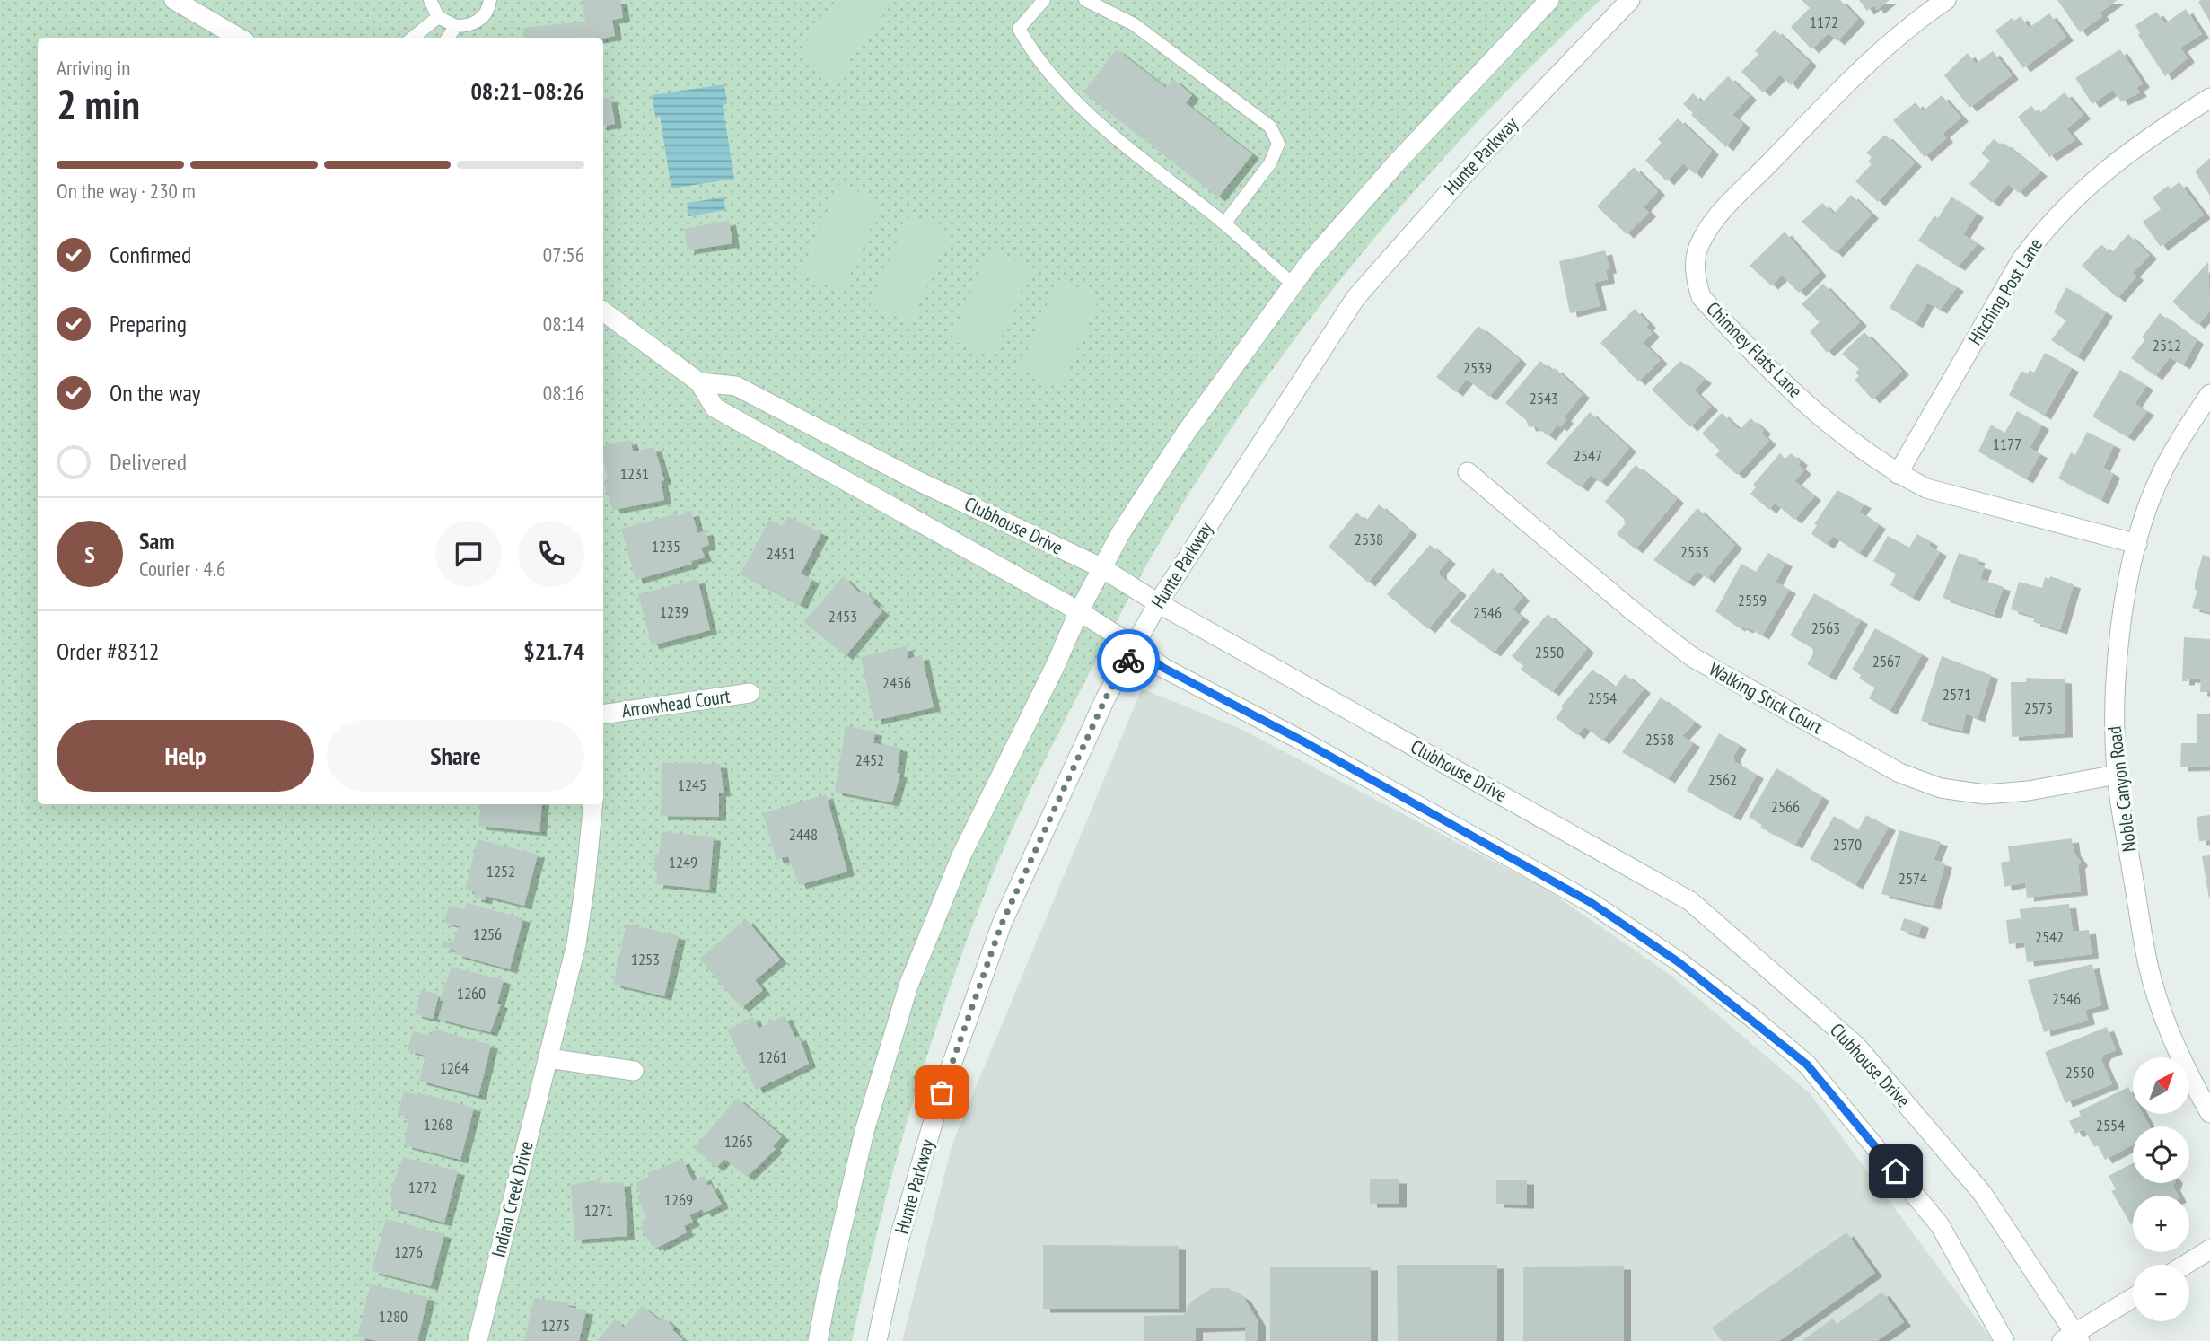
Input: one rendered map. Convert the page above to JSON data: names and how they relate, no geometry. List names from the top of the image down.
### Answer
{
  "streets": {
    "street": [
      "Hunte Parkway",
      "Hitching Post Lane",
      "Chimney Flats Lane",
      "Clubhouse Drive",
      "Walking Stick Court",
      "Arrowhead Court",
      "Noble Canyon Road",
      "Indian Creek Drive"
    ]
  },
  "crossings": [
    ["Hunte Parkway", "Clubhouse Drive"],
    ["Hitching Post Lane", "Chimney Flats Lane"],
    ["Chimney Flats Lane", "Noble Canyon Road"],
    ["Walking Stick Court", "Noble Canyon Road"]
  ],
  "house_numbers": [
    "1172",
    "2512",
    "2539",
    "2543",
    "1177",
    "2547",
    "1231",
    "2538",
    "1235",
    "2555",
    "2451",
    "2559",
    "1239",
    "2546",
    "2453",
    "2563",
    "2550",
    "2567",
    "2456",
    "2571",
    "2554",
    "2575",
    "2558",
    "2452",
    "2562",
    "1245",
    "2566",
    "2448",
    "2570",
    "1249",
    "1252",
    "2574",
    "1256",
    "2542",
    "1253",
    "1260",
    "2546",
    "1261",
    "1264",
    "2550",
    "1268",
    "2554",
    "1265",
    "1272",
    "1269",
    "1271",
    "1276",
    "1280",
    "1275"
  ],
  "north": "top right",
  "page": {
    "heading": ["2 min", "Arriving in", "08:21–08:26"],
    "panel": [
      "Sam",
      "Courier · 4.6",
      "Order #8312",
      "$21.74"
    ],
    "bar": "On the way · 230 m",
    "list": [
      ["Confirmed", "07:56"],
      ["Preparing", "08:14"],
      ["On the way", "08:16"],
      "Delivered"
    ],
    "round": "S",
    "buttons": ["Help", "Share"],
    "map_buttons": ["+", "−"]
  }
}
